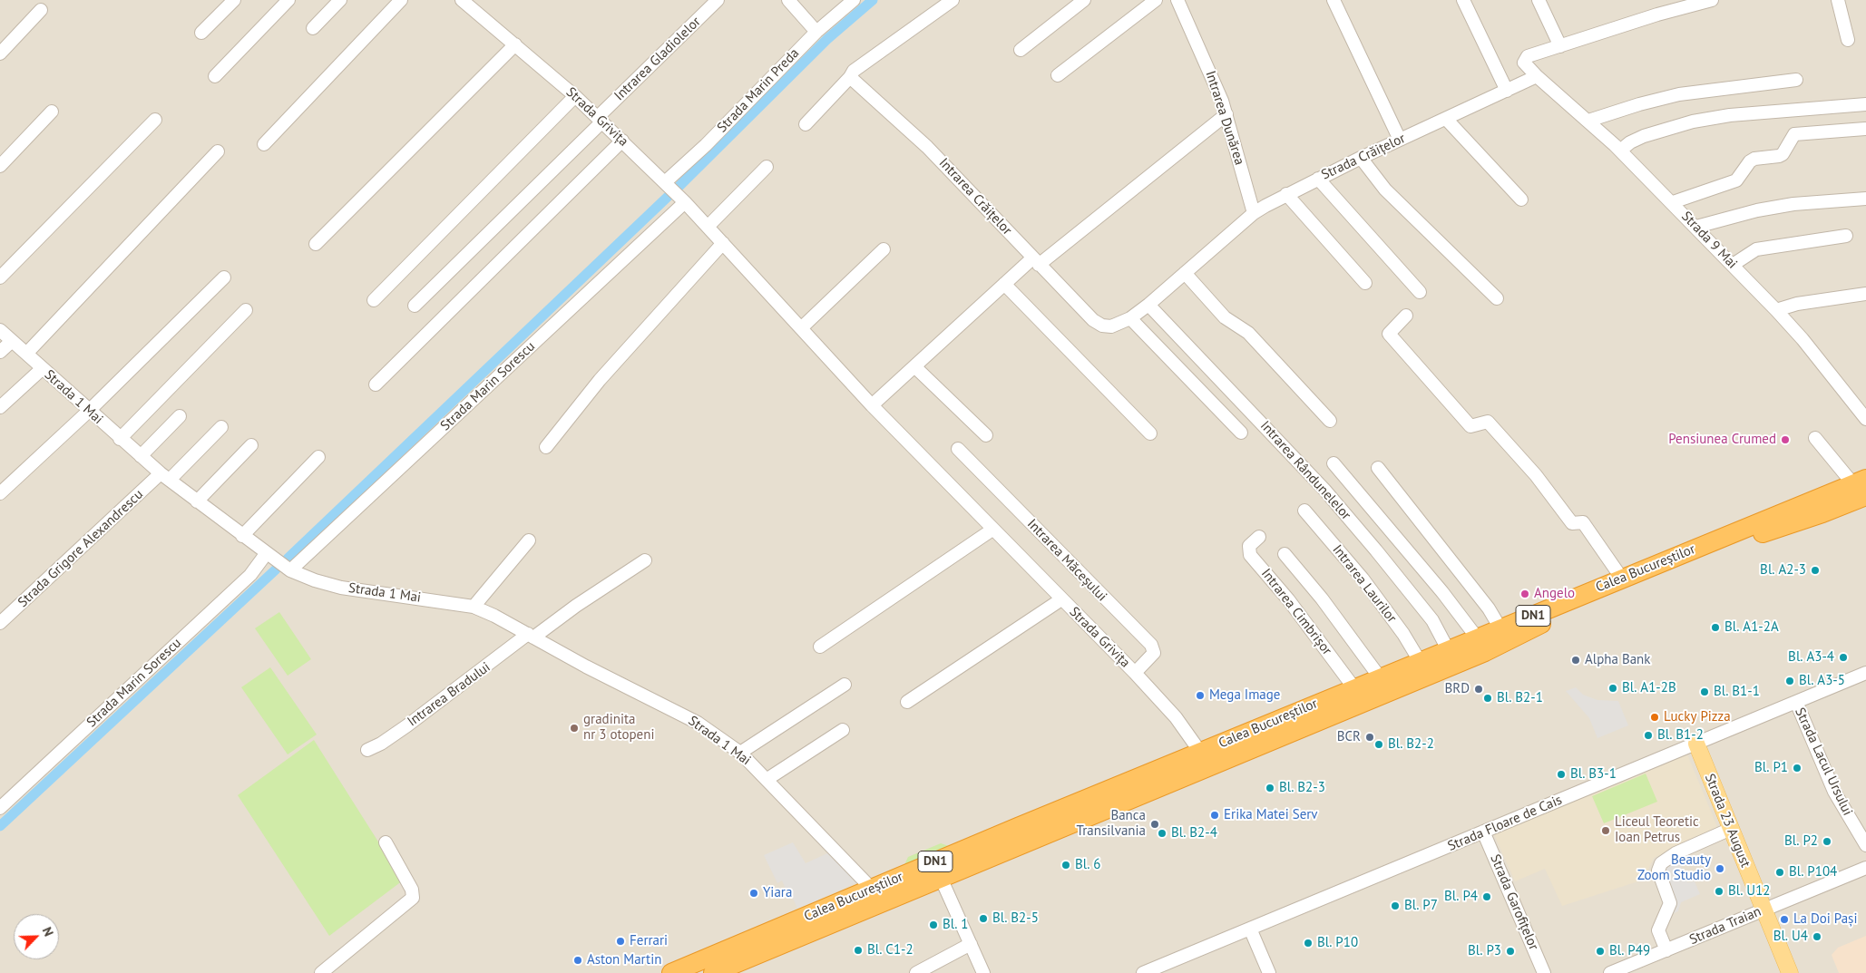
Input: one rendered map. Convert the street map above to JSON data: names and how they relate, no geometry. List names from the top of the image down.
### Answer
{
  "streets": {
    "highway": ["Calea Bucureștilor", "DN1"],
    "main road": ["Strada 23 August"],
    "street": [
      "Intrarea Gladiolelor",
      "Strada Marin Preda",
      "Strada Grivița",
      "Intrarea Dunărea",
      "Strada Crăițelor",
      "Intrarea Crăițelor",
      "Strada 9 Mai",
      "Strada Marin Sorescu",
      "Strada 1 Mai",
      "Intrarea Rândunelelor",
      "Strada Grigore Alexandrescu",
      "Intrarea Măceșului",
      "Intrarea Laurilor",
      "Intrarea Cimbrișor",
      "Intrarea Bradului",
      "Strada Lacul Ursului",
      "Strada Floare de Cais",
      "Strada Garofițelor",
      "Strada Traian"
    ]
  },
  "crossings": [
    ["Intrarea Gladiolelor", "Strada Grivița"],
    ["Strada Marin Preda", "Strada Grivița"],
    ["Strada Grivița", "Strada Marin Sorescu"],
    ["Strada Grivița", "Intrarea Măceșului"],
    ["Strada Grivița", "Calea Bucureștilor"],
    ["Intrarea Dunărea", "Strada Crăițelor"],
    ["Strada Crăițelor", "Intrarea Crăițelor"],
    ["Strada Crăițelor", "Strada 9 Mai"],
    ["Strada Crăițelor", "Intrarea Rândunelelor"],
    ["Strada Marin Sorescu", "Strada 1 Mai"],
    ["Strada 1 Mai", "Strada Grigore Alexandrescu"],
    ["Strada 1 Mai", "Calea Bucureștilor"],
    ["Strada 1 Mai", "Intrarea Bradului"],
    ["Intrarea Rândunelelor", "Calea Bucureștilor"],
    ["Calea Bucureștilor", "Intrarea Laurilor"],
    ["Calea Bucureștilor", "Intrarea Cimbrișor"],
    ["Strada Lacul Ursului", "Strada Floare de Cais"],
    ["Strada 23 August", "Strada Floare de Cais"],
    ["Strada 23 August", "Strada Traian"],
    ["Strada Floare de Cais", "Strada Garofițelor"]
  ],
  "places": [
    "Pensiunea Crumed",
    "Bl. A2-3",
    "Angelo",
    "Bl. A1-2A",
    "Bl. A3-4",
    "Alpha Bank",
    "Bl. A3-5",
    "Bl. A1-2B",
    "BRD",
    "Bl. B1-1",
    "Mega Image",
    "Bl. B2-1",
    "Lucky Pizza",
    "gradinita nr 3 otopeni",
    "Bl. B1-2",
    "BCR",
    "Bl. B2-2",
    "Bl. P1",
    "Bl. B3-1",
    "Bl. B2-3",
    "Erika Matei Serv",
    "Banca Transilvania",
    "Liceul Teoretic Ioan Petrus",
    "Bl. B2-4",
    "Bl. P2",
    "Bl. 6",
    "Beauty Zoom Studio",
    "Bl. P104",
    "Bl. U12",
    "Yiara",
    "Bl. P4",
    "Bl. P7",
    "Bl. B2-5",
    "La Doi Pași",
    "Bl. 1",
    "Bl. U4",
    "Ferrari",
    "Bl. P10",
    "Bl. C1-2",
    "Bl. P3",
    "Bl. P49",
    "Aston Martin"
  ],
  "north": "top right"
}
